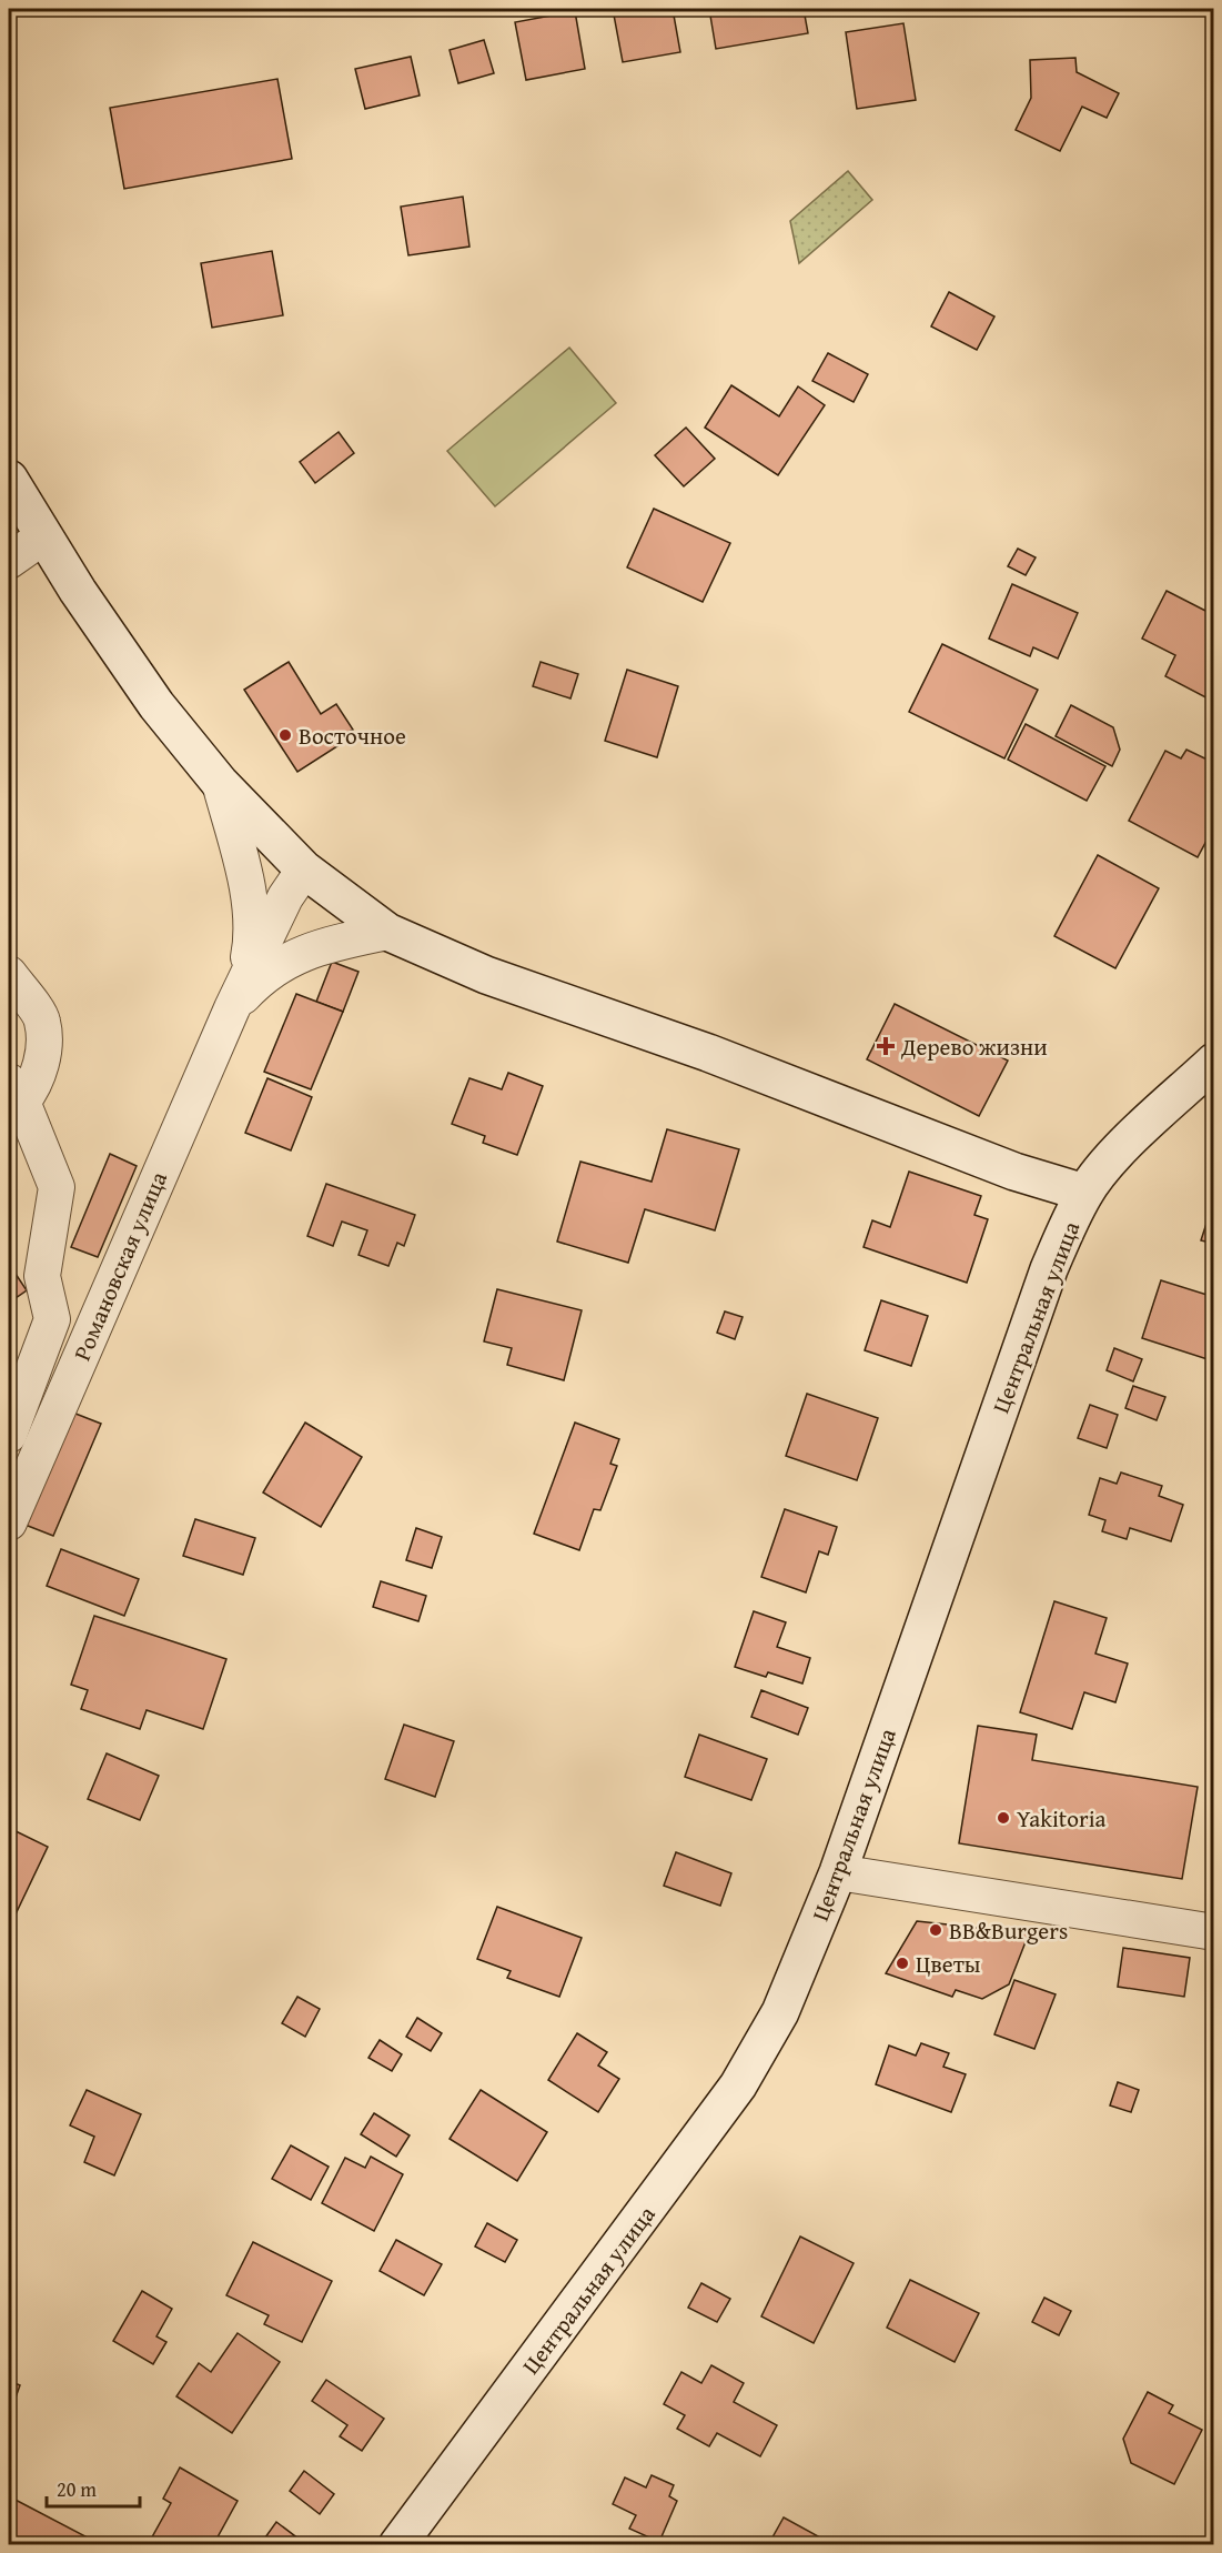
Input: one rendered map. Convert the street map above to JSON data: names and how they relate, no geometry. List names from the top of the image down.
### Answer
{
  "streets": {
    "main road": ["Центральная улица"],
    "street": ["Романовская улица"]
  },
  "places": {
    "other": [
      "Восточное",
      "Yakitoria",
      "BB&Burgers",
      "Цветы"
    ],
    "health": ["Дерево жизни"]
  },
  "scale_bar": "20 m"
}
